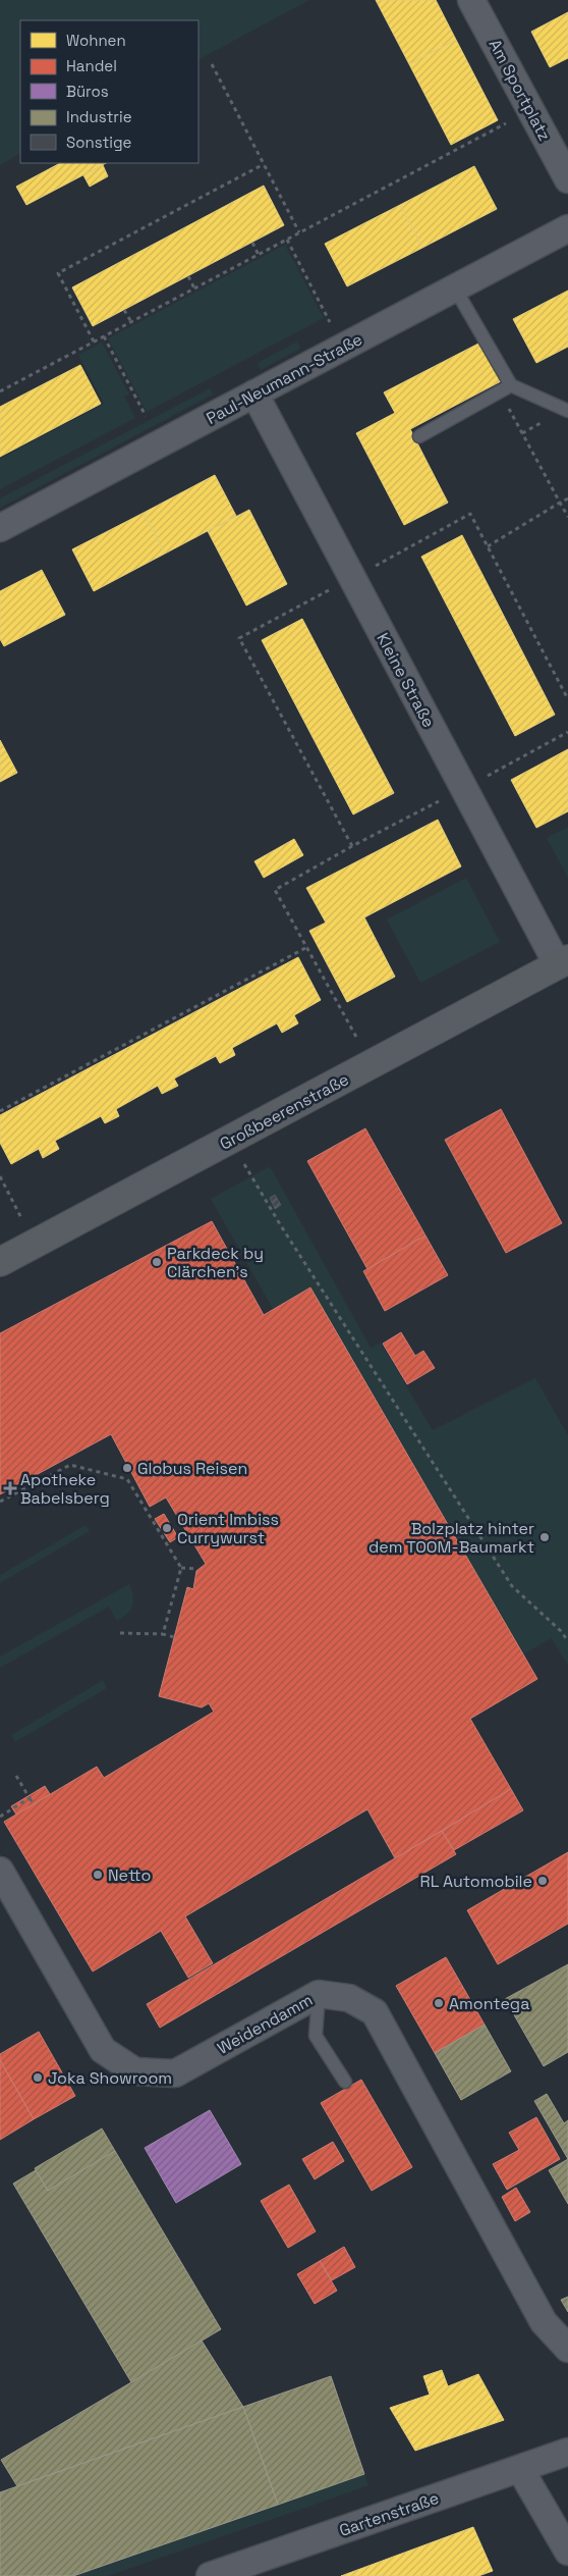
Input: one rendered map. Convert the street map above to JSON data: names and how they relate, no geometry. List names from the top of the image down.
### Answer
{
  "streets": {
    "street": [
      "Am Sportplatz",
      "Paul-Neumann-Straße",
      "Kleine Straße",
      "Großbeerenstraße",
      "Weidendamm",
      "Gartenstraße"
    ]
  },
  "crossings": [
    ["Paul-Neumann-Straße", "Kleine Straße"],
    ["Kleine Straße", "Großbeerenstraße"]
  ],
  "places": {
    "other": [
      "Parkdeck by Clärchen's",
      "Globus Reisen",
      "Orient Imbiss Currywurst",
      "Bolzplatz hinter dem TOOM-Baumarkt",
      "Netto",
      "RL Automobile",
      "Amontega",
      "Joka Showroom"
    ],
    "health": ["Apotheke Babelsberg"]
  },
  "legend": [
    "Wohnen",
    "Handel",
    "Büros",
    "Industrie",
    "Sonstige"
  ]
}
